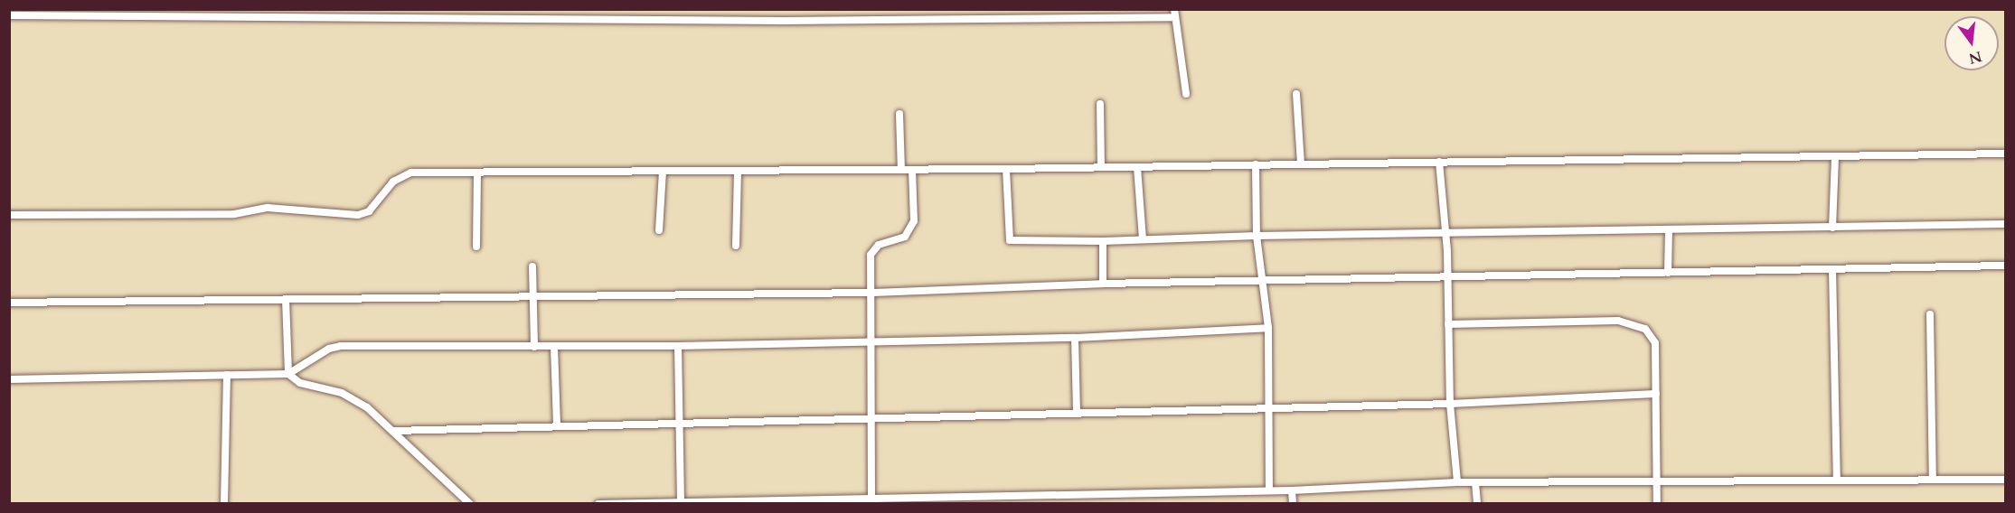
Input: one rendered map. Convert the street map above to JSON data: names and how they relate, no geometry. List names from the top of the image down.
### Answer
{
  "north": "bottom"
}
